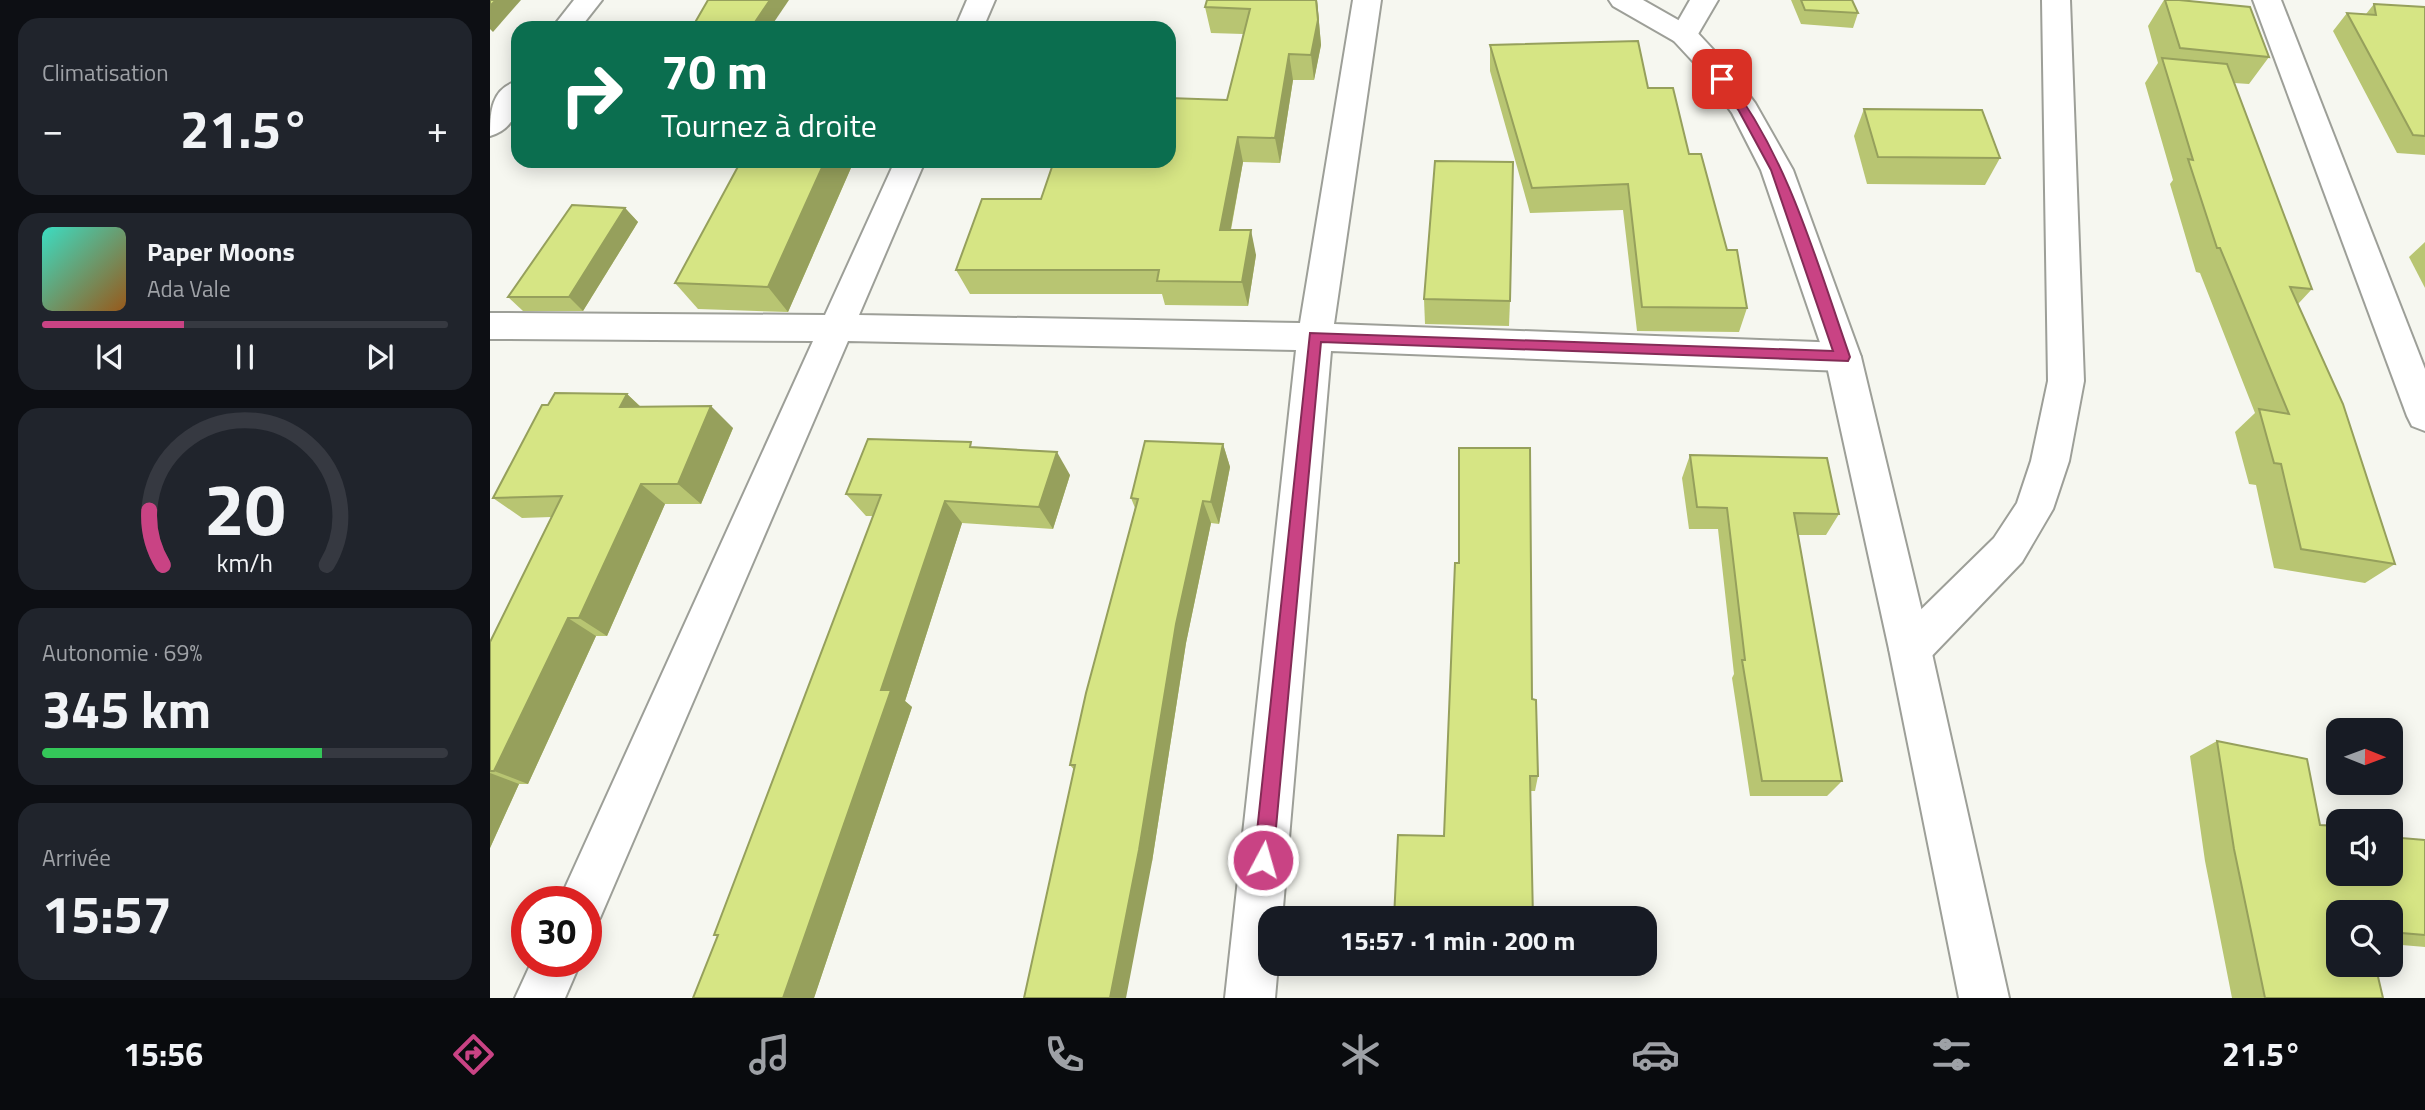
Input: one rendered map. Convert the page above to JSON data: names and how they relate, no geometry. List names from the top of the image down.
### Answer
{
  "north": "right",
  "page": {
    "tile": [
      "Climatisation",
      ["Autonomie · 69%", "345 km"],
      ["Arrivée", "15:57"]
    ],
    "turn": ["70 m", "Tournez à droite"],
    "heat": ["−", "21.5°", "+"],
    "song": ["Paper Moons", "Ada Vale"],
    "limit": "30",
    "trip": "15:57 · 1 min · 200 m",
    "tabs": ["15:56", "21.5°"],
    "gauge": ["20", "km/h"]
  }
}
